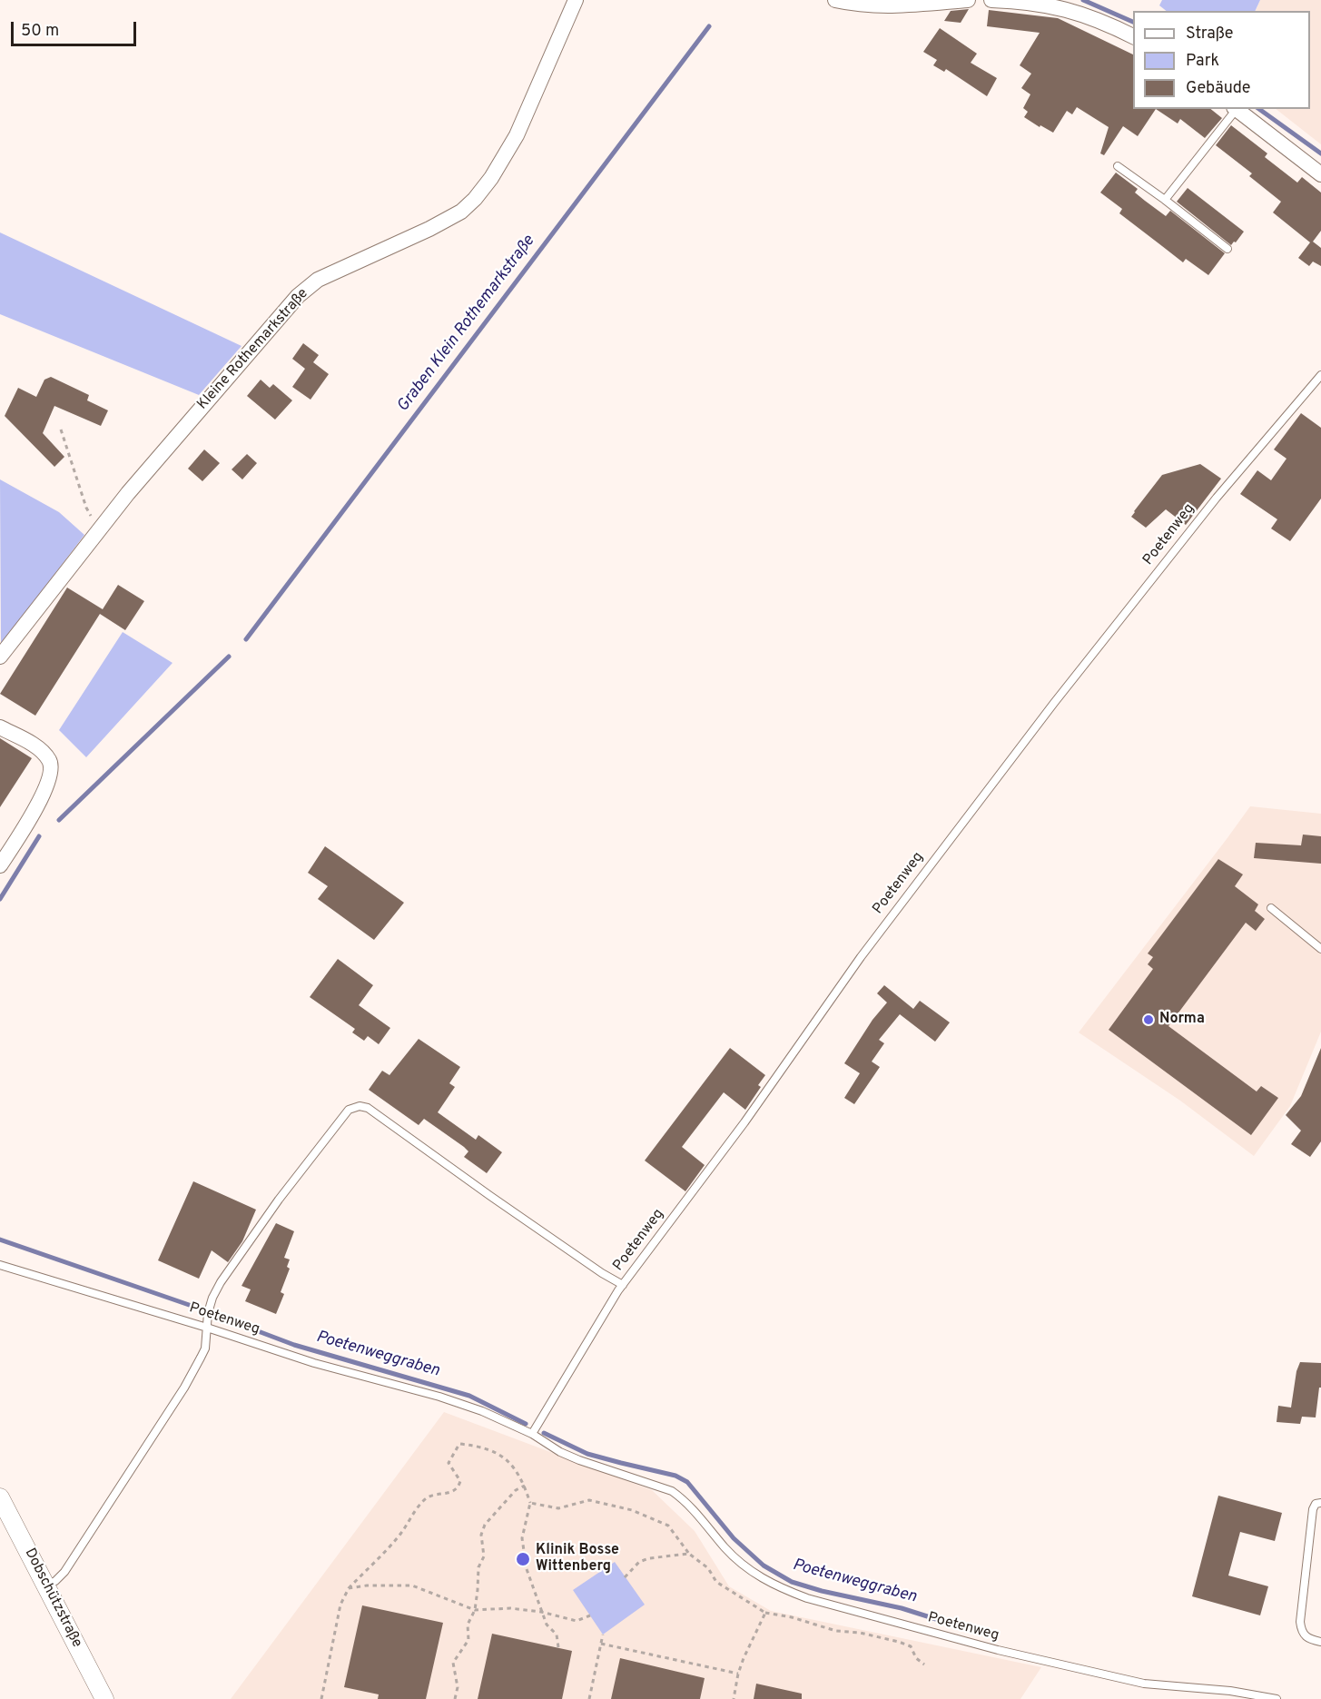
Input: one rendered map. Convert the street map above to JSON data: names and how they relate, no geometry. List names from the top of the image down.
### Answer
{
  "streets": {
    "street": ["Kleine Rothemarkstraße", "Dobschützstraße"],
    "lane": ["Poetenweg"]
  },
  "water": ["Graben Klein Rothemarkstraße", "Poetenweggraben"],
  "places": ["Norma", "Klinik Bosse Wittenberg"],
  "legend": ["Straße", "Park", "Gebäude"],
  "scale_bar": "50 m"
}
